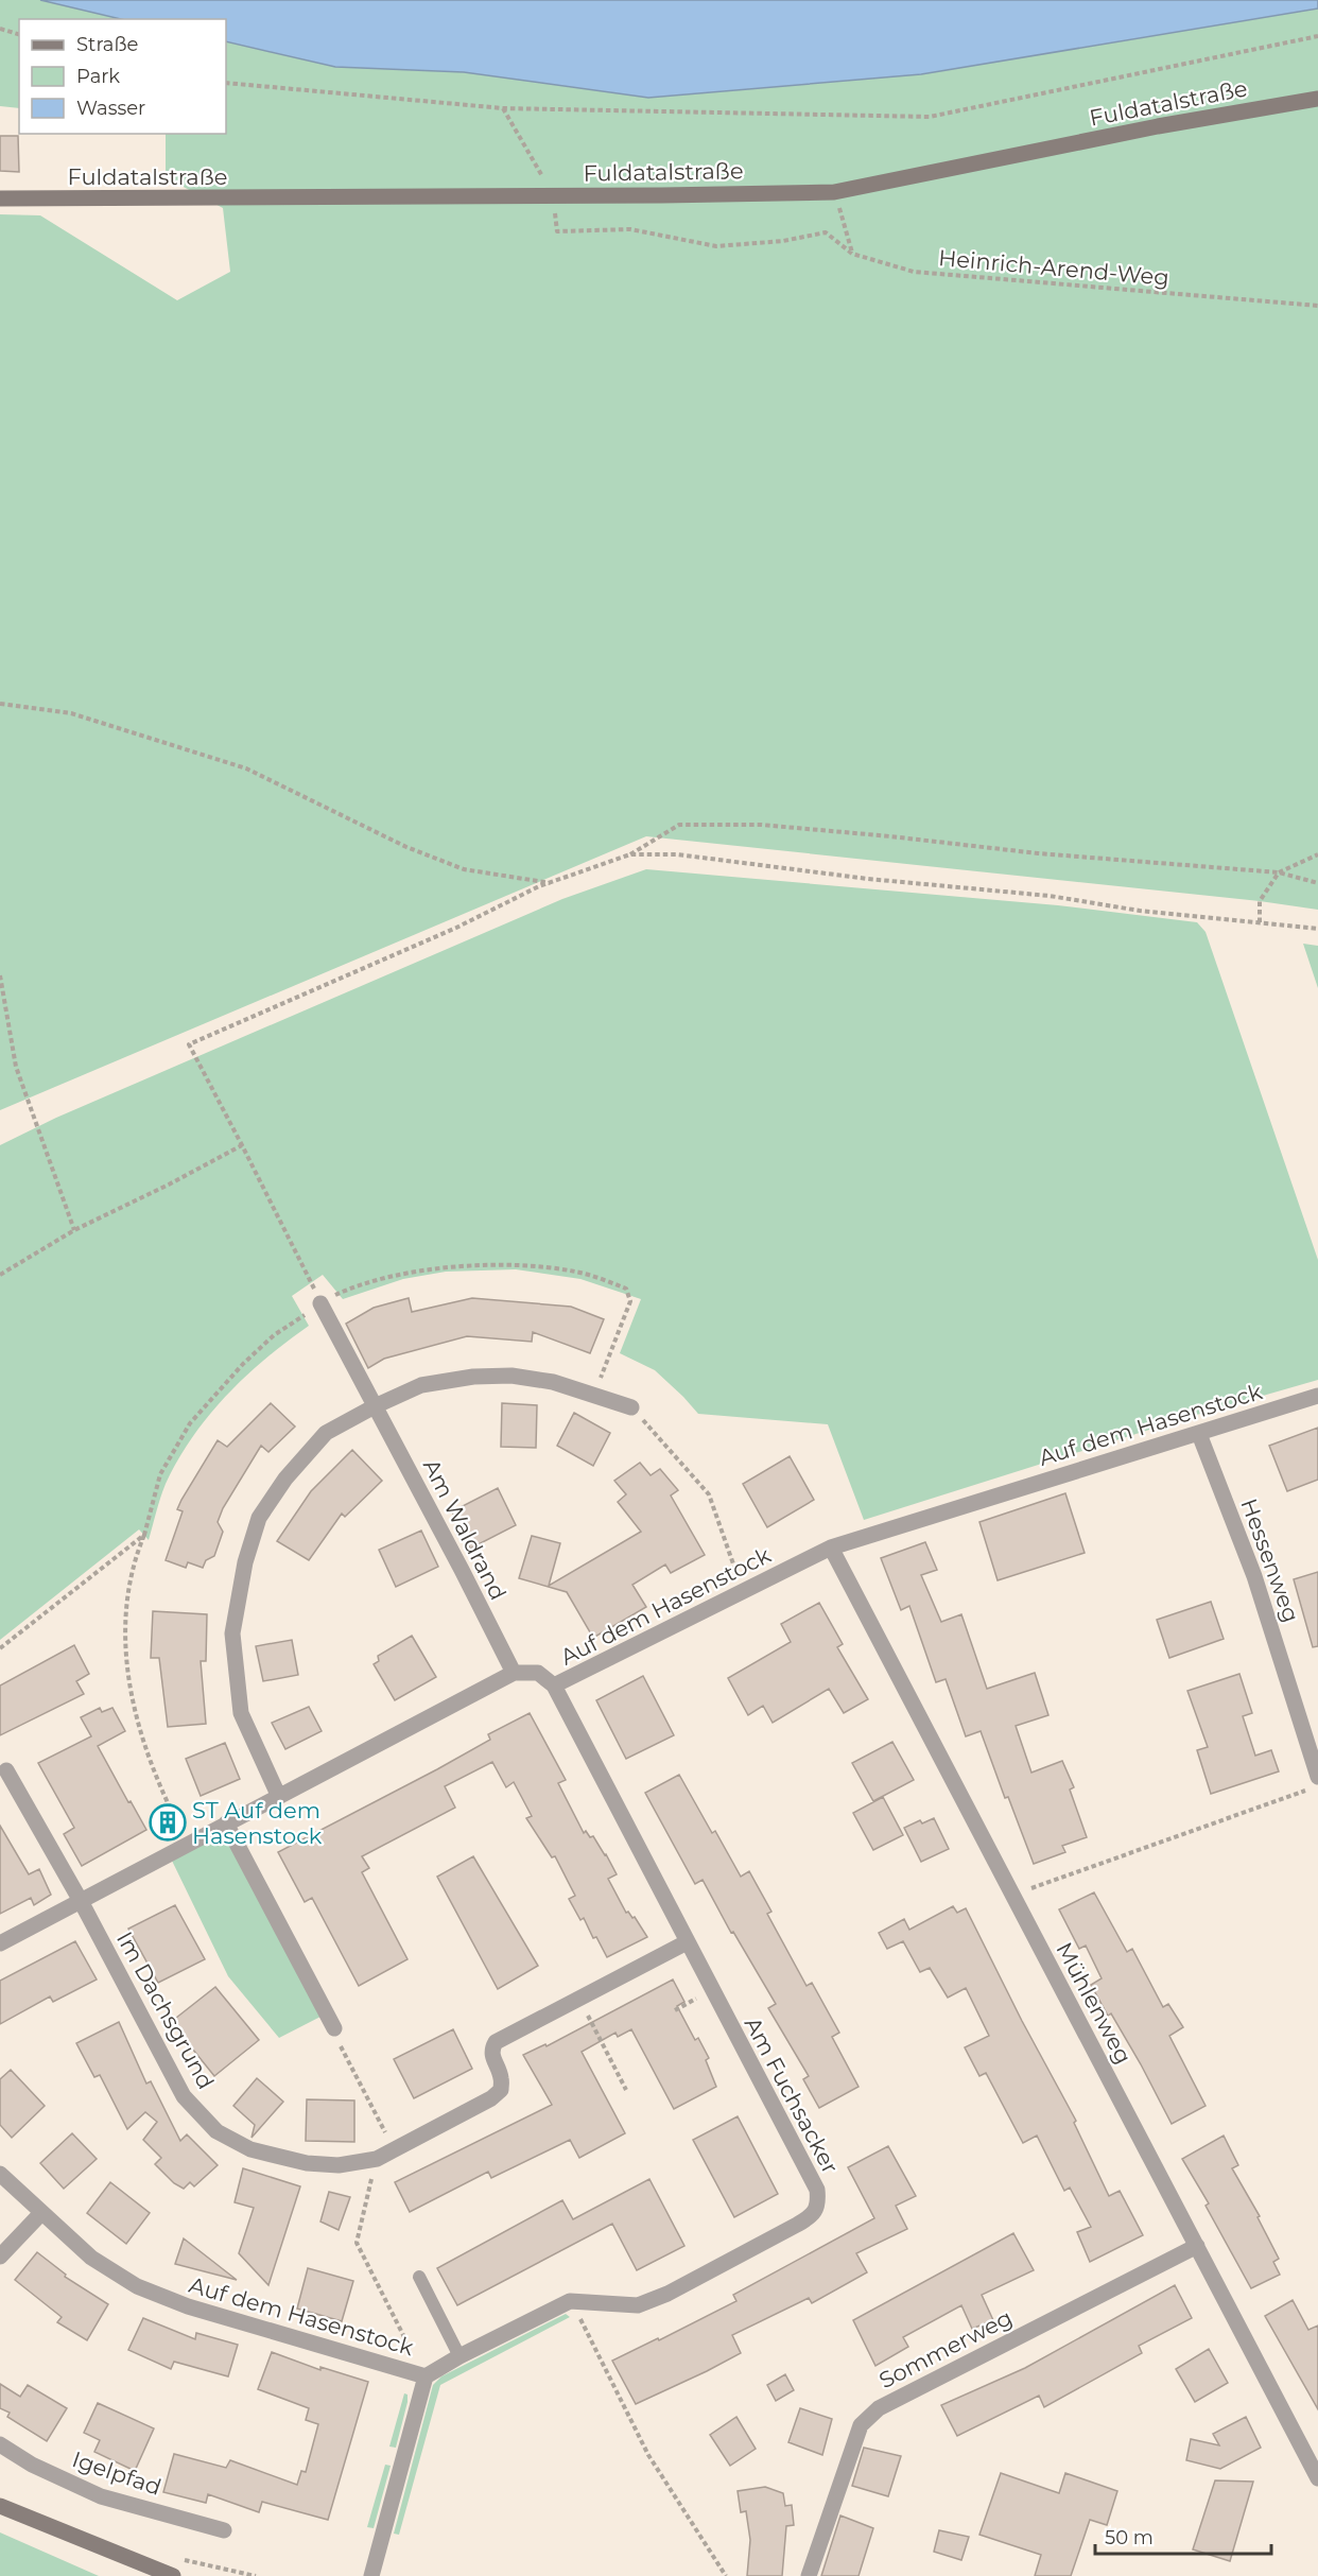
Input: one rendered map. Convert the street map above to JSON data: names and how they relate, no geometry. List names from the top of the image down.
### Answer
{
  "streets": {
    "main road": ["Fuldatalstraße"],
    "street": [
      "Auf dem Hasenstock",
      "Am Waldrand",
      "Hessenweg",
      "Mühlenweg",
      "Im Dachsgrund",
      "Am Fuchsacker",
      "Sommerweg",
      "Igelpfad"
    ],
    "path": ["Heinrich-Arend-Weg"]
  },
  "crossings": [
    ["Auf dem Hasenstock", "Am Waldrand"],
    ["Auf dem Hasenstock", "Hessenweg"],
    ["Auf dem Hasenstock", "Mühlenweg"],
    ["Auf dem Hasenstock", "Am Fuchsacker"],
    ["Mühlenweg", "Sommerweg"],
    ["Im Dachsgrund", "Am Fuchsacker"]
  ],
  "places": {
    "building": ["ST Auf dem Hasenstock"]
  },
  "legend": ["Straße", "Park", "Wasser"],
  "scale_bar": "50 m"
}
